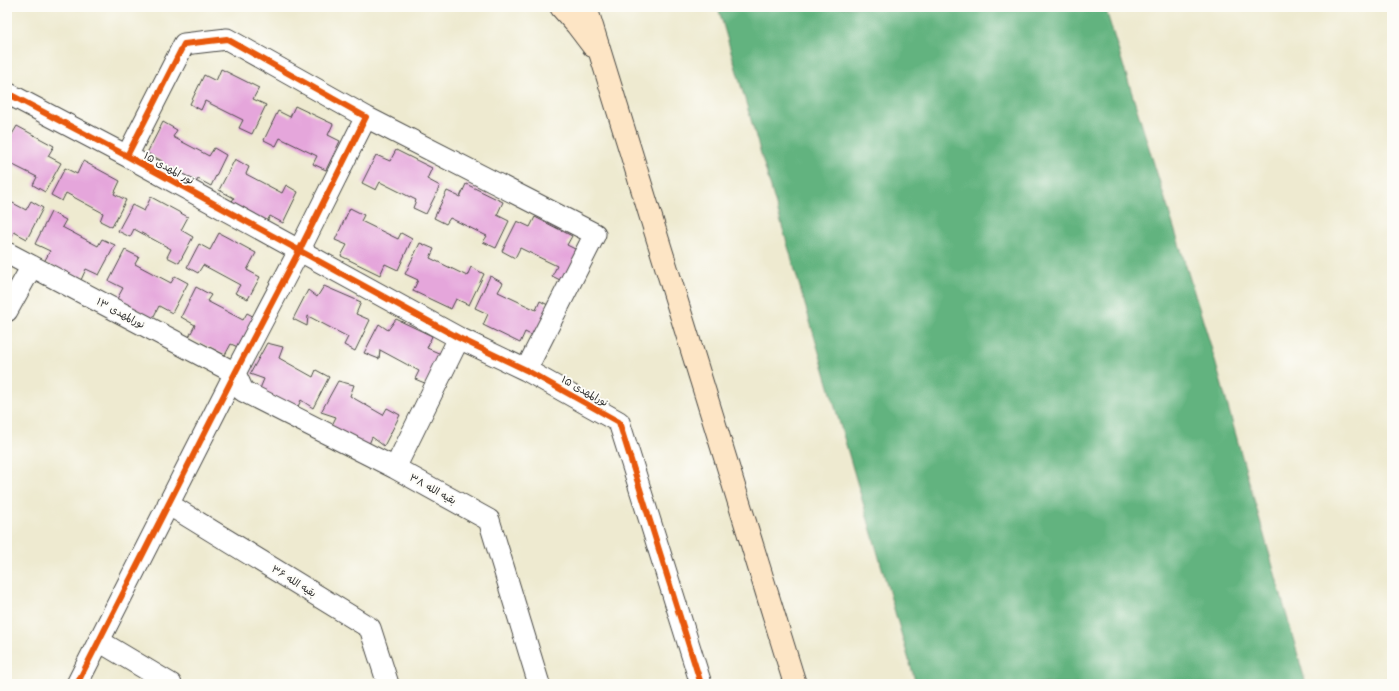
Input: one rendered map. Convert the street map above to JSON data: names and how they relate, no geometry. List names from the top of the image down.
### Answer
{
  "streets": {
    "street": [
      "نور المهدی ۱۵",
      "نورالمهدی ۱۳",
      "نورالمهدی ۱۵",
      "بقیه الله ۳۸",
      "بقیه الله ۳۶"
    ]
  },
  "crossings": [
    ["نور المهدی ۱۵", "نورالمهدی ۱۵"],
    ["نورالمهدی ۱۳", "بقیه الله ۳۸"]
  ]
}
